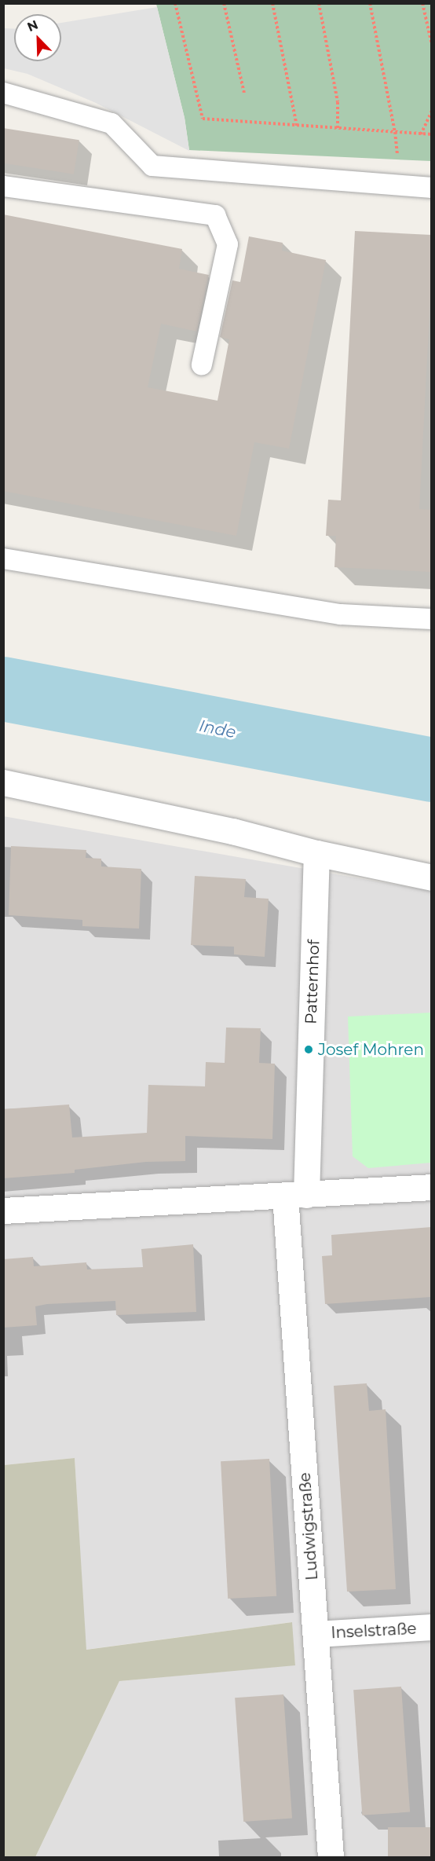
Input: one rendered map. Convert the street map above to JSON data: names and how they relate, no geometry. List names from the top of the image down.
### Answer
{
  "streets": {
    "street": ["Patternhof", "Ludwigstraße", "Inselstraße"]
  },
  "crossings": [
    ["Patternhof", "Ludwigstraße"],
    ["Ludwigstraße", "Inselstraße"]
  ],
  "water": ["Inde"],
  "places": ["Josef Mohren"],
  "north": "top left"
}
